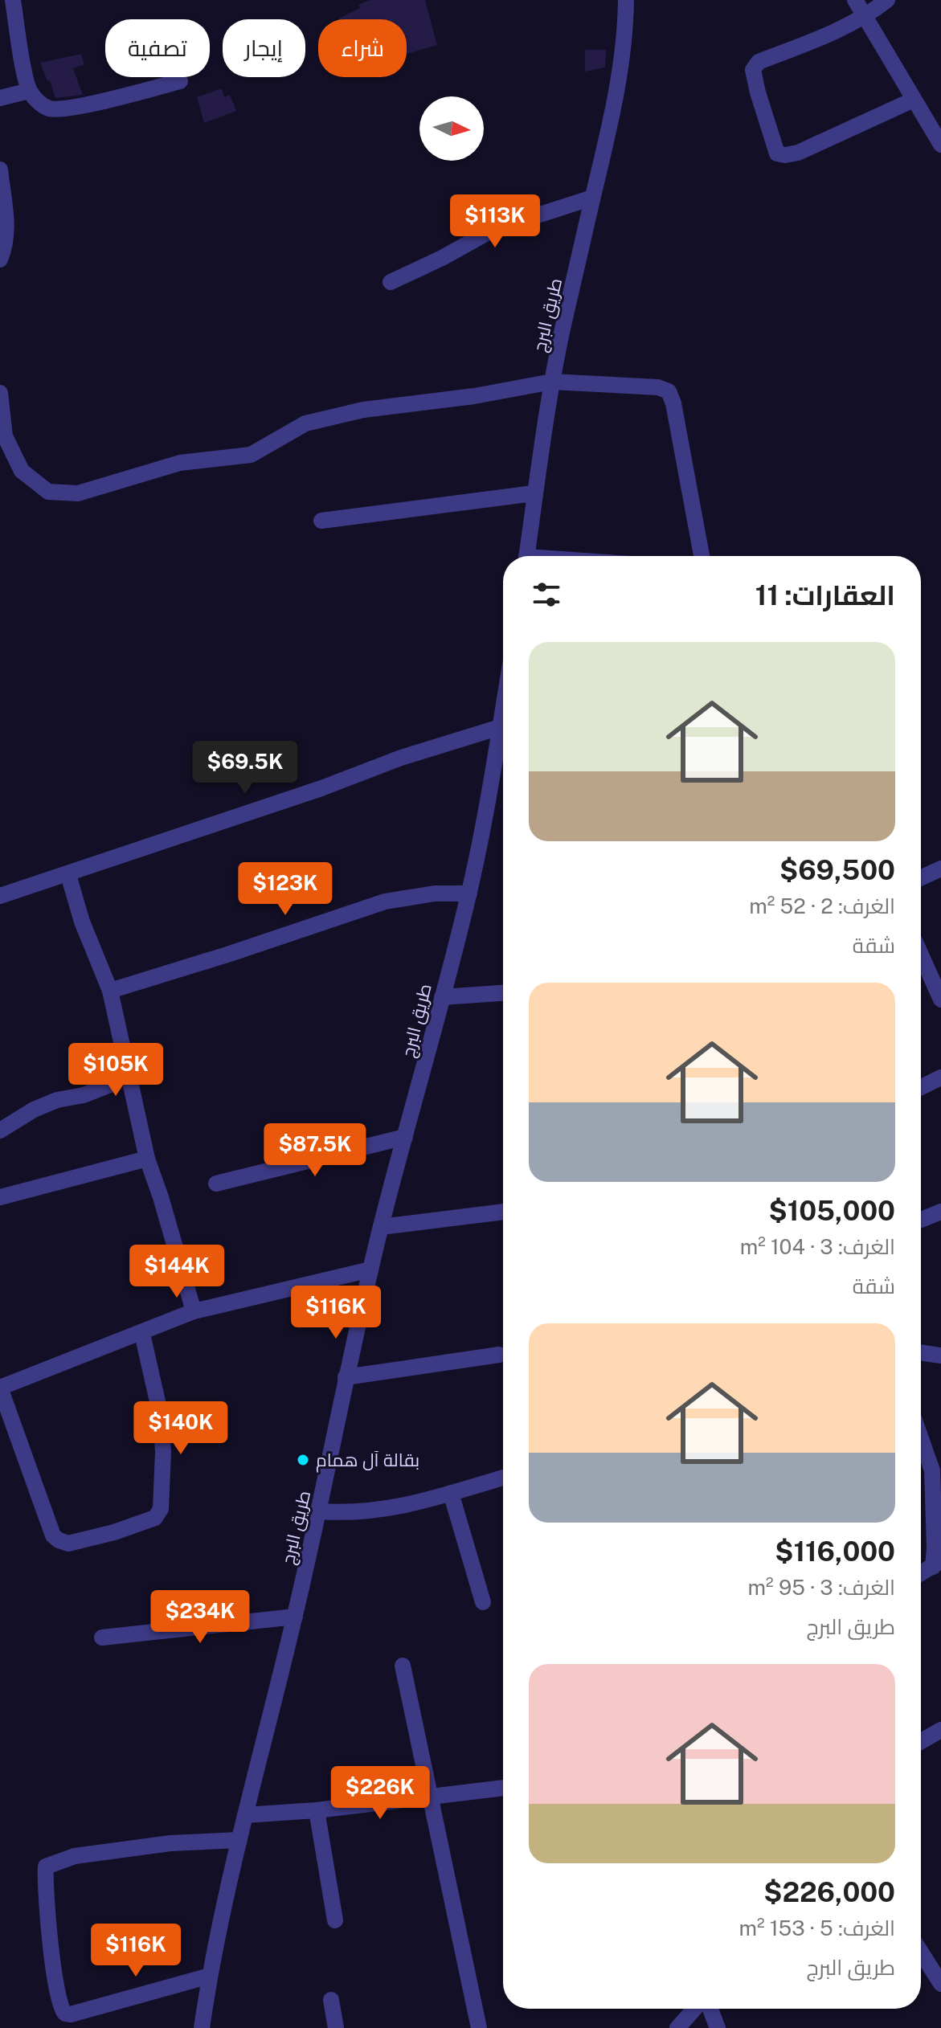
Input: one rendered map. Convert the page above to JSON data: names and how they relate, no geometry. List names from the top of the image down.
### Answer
{
  "streets": {
    "street": ["طريق البرج"]
  },
  "places": ["بقالة آل همام"],
  "north": "right",
  "page": {
    "chip": ["شراء", "إيجار", "تصفية"],
    "price": [
      "$113K",
      "$69.5K",
      "$123K",
      "$105K",
      "$87.5K",
      "$144K",
      "$116K",
      "$140K",
      "$234K",
      "$226K",
      "$116K"
    ],
    "heading": "العقارات: 11",
    "list": [
      {
        "name": "$69,500",
        "note": "الغرف: 2 · 52 m² · شقة"
      },
      {
        "name": "$105,000",
        "note": "الغرف: 3 · 104 m² · شقة"
      },
      {
        "name": "$116,000",
        "note": "الغرف: 3 · 95 m² · طريق البرج"
      },
      {
        "name": "$226,000",
        "note": "الغرف: 5 · 153 m² · طريق البرج"
      }
    ]
  }
}
